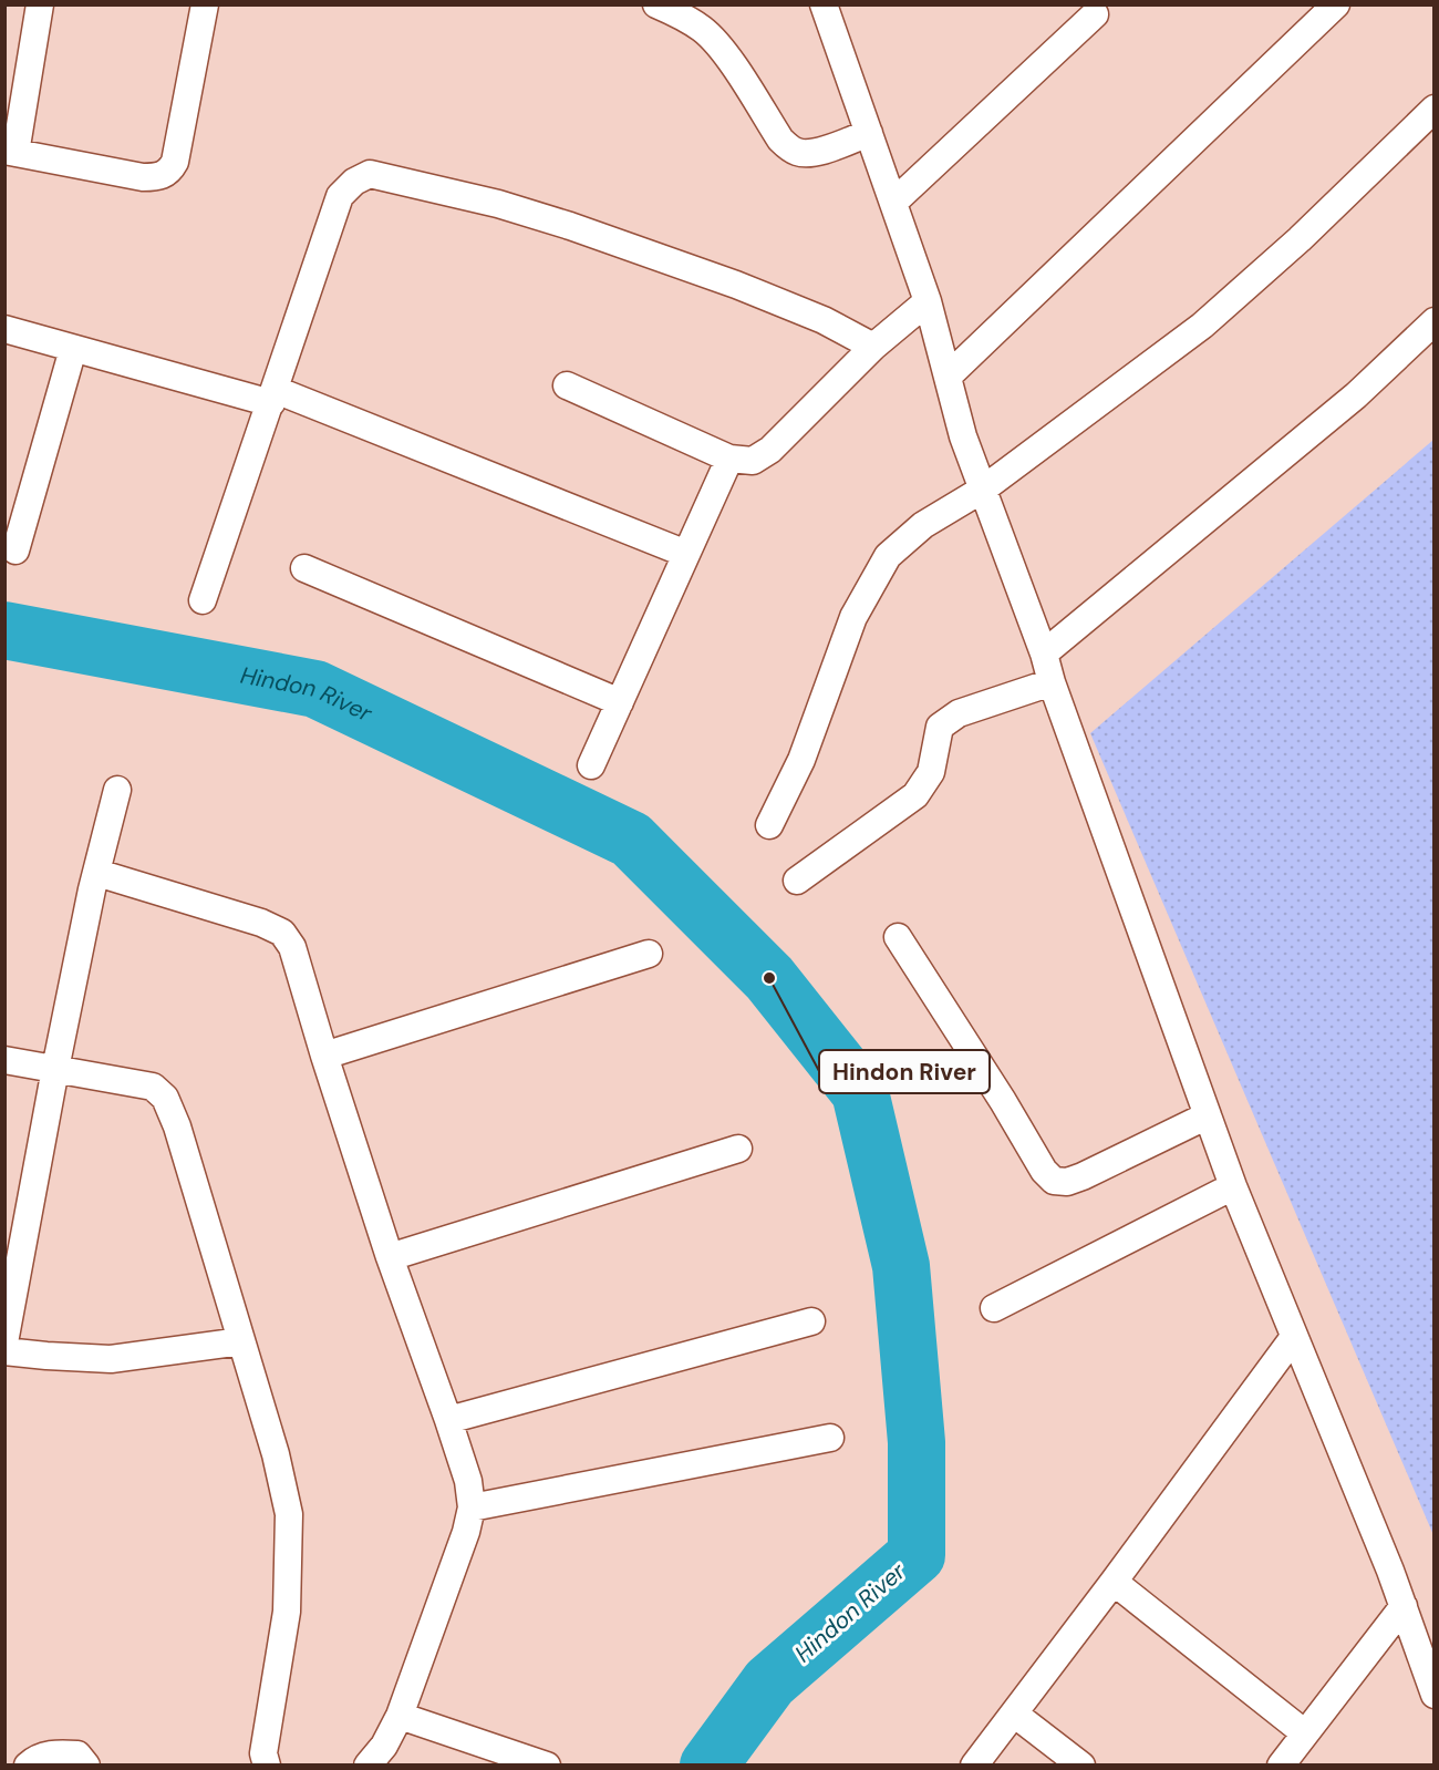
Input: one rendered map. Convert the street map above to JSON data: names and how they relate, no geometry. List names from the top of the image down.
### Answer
{
  "water": ["Hindon River"],
  "places": ["Hindon River"]
}
